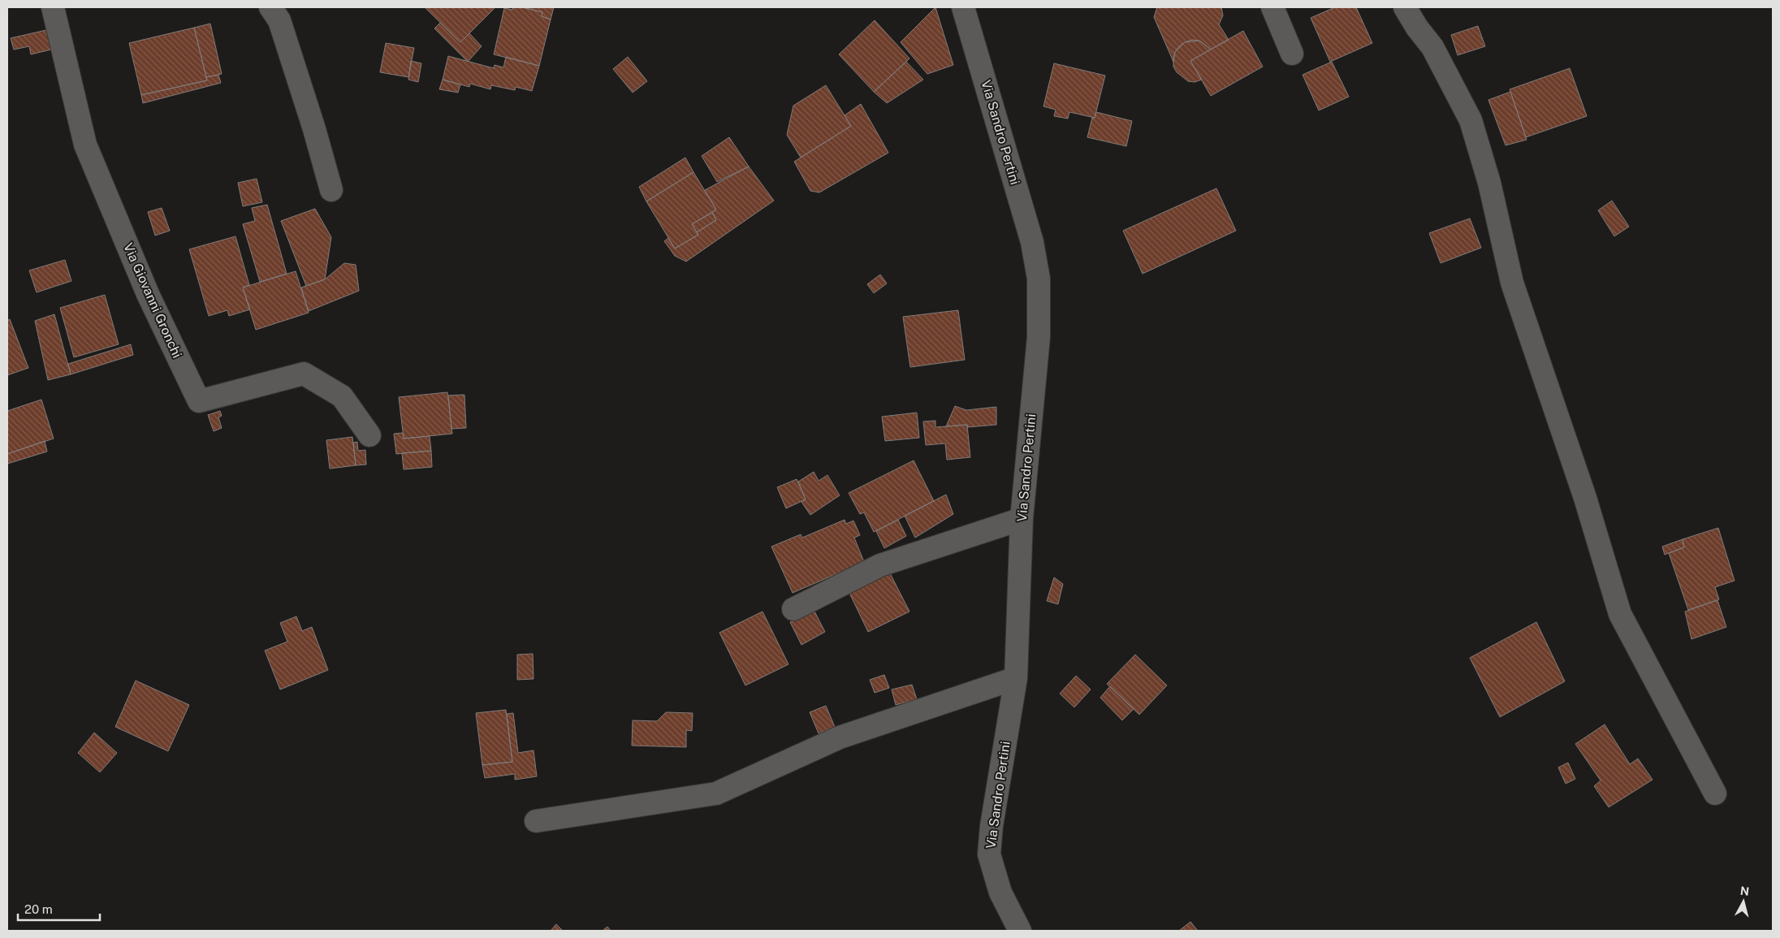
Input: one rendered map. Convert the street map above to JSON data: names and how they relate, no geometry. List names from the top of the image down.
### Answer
{
  "streets": {
    "street": ["Via Sandro Pertini", "Via Giovanni Gronchi"]
  },
  "scale_bar": "20 m",
  "north": "top"
}
